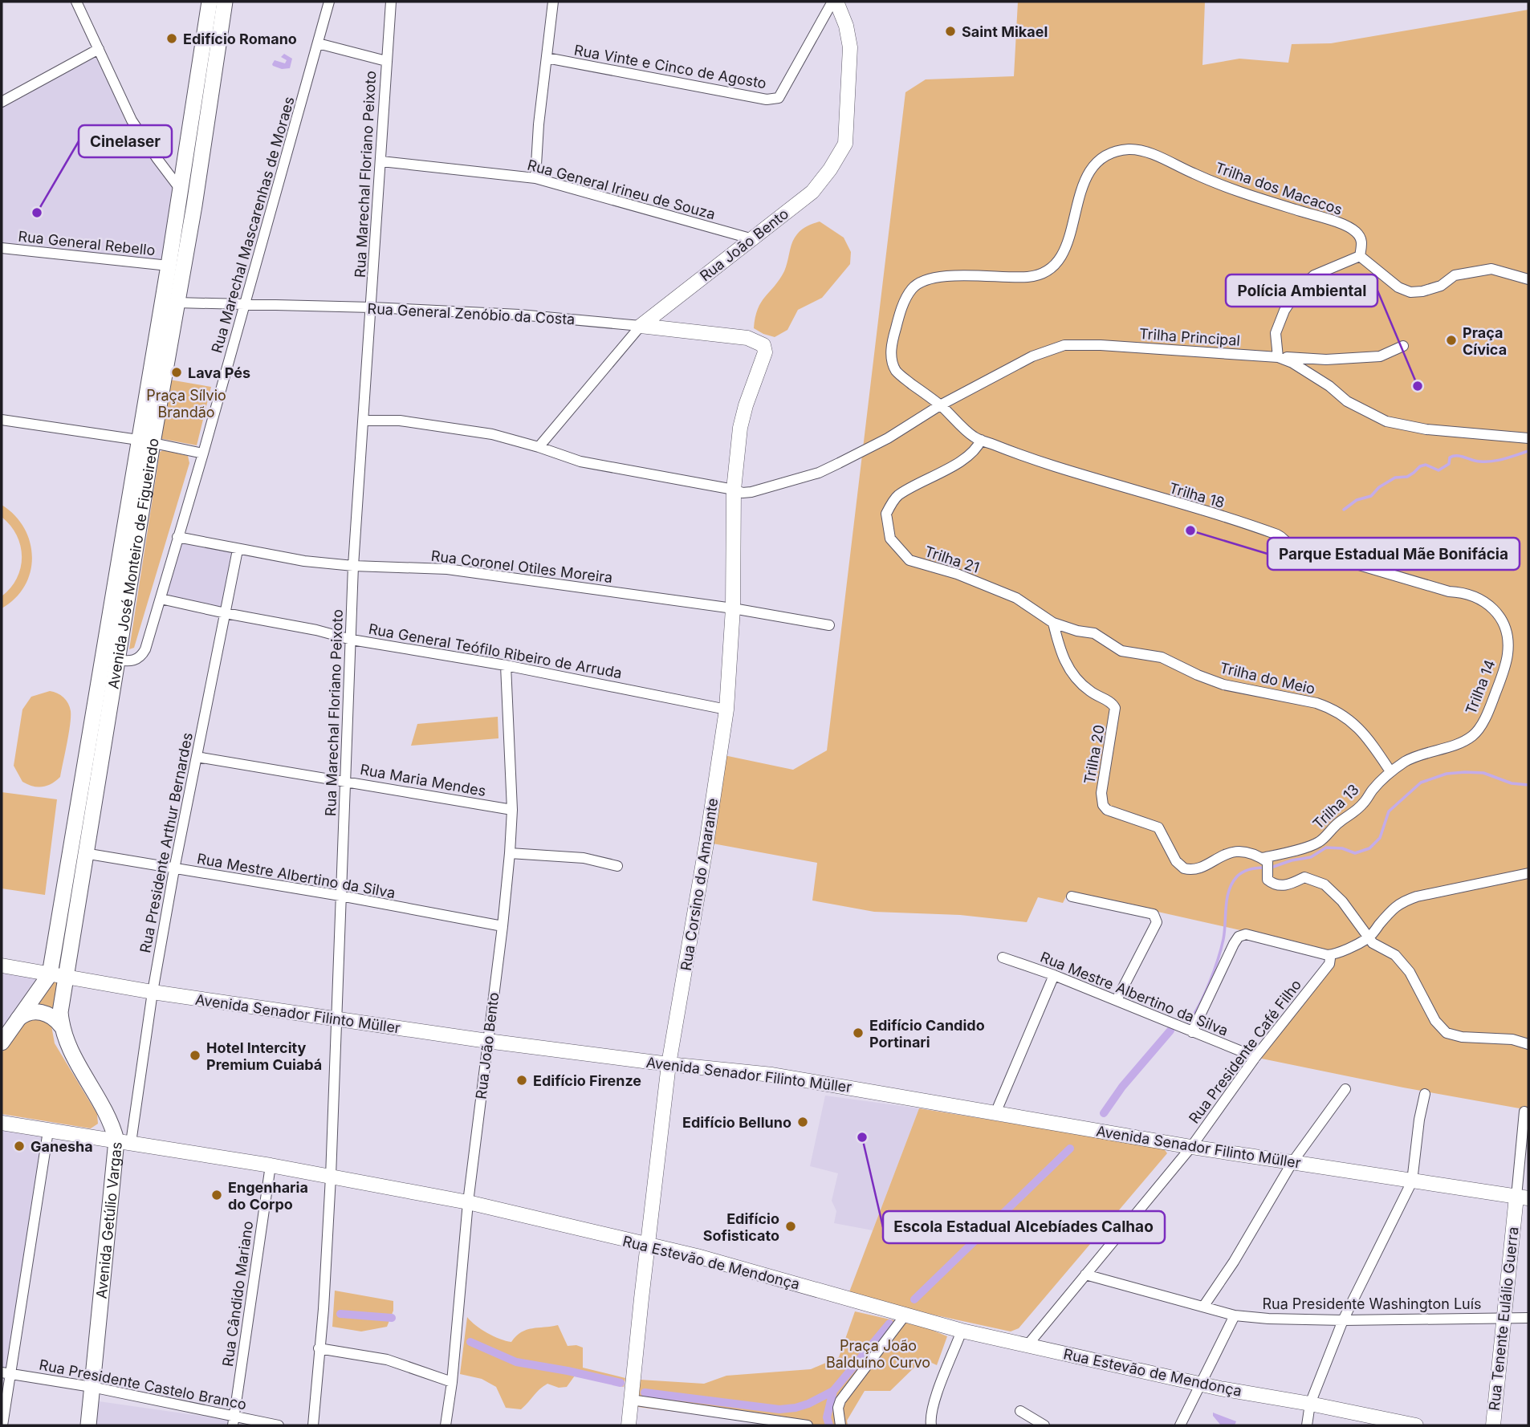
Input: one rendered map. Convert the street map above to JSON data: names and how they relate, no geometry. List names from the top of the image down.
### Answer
{
  "streets": {
    "main road": ["Avenida José Monteiro de Figueiredo", "Avenida Getúlio Vargas"],
    "street": [
      "Rua Vinte e Cinco de Agosto",
      "Rua Marechal Floriano Peixoto",
      "Trilha dos Macacos",
      "Rua General Irineu de Souza",
      "Rua Marechal Mascarenhas de Moraes",
      "Rua General Rebello",
      "Rua João Bento",
      "Rua General Zenóbio da Costa",
      "Trilha Principal",
      "Trilha 18",
      "Trilha 21",
      "Rua Coronel Otiles Moreira",
      "Rua General Teófilo Ribeiro de Arruda",
      "Trilha do Meio",
      "Trilha 14",
      "Trilha 20",
      "Rua Maria Mendes",
      "Trilha 13",
      "Rua Presidente Arthur Bernardes",
      "Rua Mestre Albertino da Silva",
      "Rua Corsino do Amarante",
      "Avenida Senador Filinto Müller",
      "Rua Presidente Café Filho",
      "Rua Estevão de Mendonça",
      "Rua Cândido Mariano",
      "Rua Presidente Washington Luís",
      "Rua Tenente Eulálio Guerra",
      "Rua Presidente Castelo Branco"
    ]
  },
  "crossings": [
    ["Rua Vinte e Cinco de Agosto", "Rua João Bento"],
    ["Rua Marechal Floriano Peixoto", "Rua General Irineu de Souza"],
    ["Rua Marechal Floriano Peixoto", "Rua General Zenóbio da Costa"],
    ["Rua Marechal Floriano Peixoto", "Trilha Principal"],
    ["Rua Marechal Floriano Peixoto", "Rua Coronel Otiles Moreira"],
    ["Rua Marechal Floriano Peixoto", "Rua General Teófilo Ribeiro de Arruda"],
    ["Rua Marechal Floriano Peixoto", "Rua Maria Mendes"],
    ["Rua Marechal Floriano Peixoto", "Rua Mestre Albertino da Silva"],
    ["Rua Marechal Floriano Peixoto", "Avenida Senador Filinto Müller"],
    ["Rua Marechal Floriano Peixoto", "Rua Estevão de Mendonça"],
    ["Trilha dos Macacos", "Trilha Principal"],
    ["Trilha dos Macacos", "Trilha 18"],
    ["Rua General Irineu de Souza", "Rua João Bento"],
    ["Rua Marechal Mascarenhas de Moraes", "Rua General Zenóbio da Costa"],
    ["Rua Marechal Mascarenhas de Moraes", "Avenida José Monteiro de Figueiredo"],
    ["Rua Marechal Mascarenhas de Moraes", "Rua Coronel Otiles Moreira"],
    ["Rua Marechal Mascarenhas de Moraes", "Rua General Teófilo Ribeiro de Arruda"],
    ["Rua João Bento", "Rua General Zenóbio da Costa"],
    ["Rua João Bento", "Trilha Principal"],
    ["Rua João Bento", "Rua General Teófilo Ribeiro de Arruda"],
    ["Rua João Bento", "Rua Maria Mendes"],
    ["Rua João Bento", "Rua Mestre Albertino da Silva"],
    ["Rua João Bento", "Avenida Senador Filinto Müller"],
    ["Rua João Bento", "Rua Estevão de Mendonça"],
    ["Rua General Zenóbio da Costa", "Avenida José Monteiro de Figueiredo"],
    ["Rua General Zenóbio da Costa", "Rua Corsino do Amarante"],
    ["Trilha Principal", "Trilha 18"],
    ["Trilha Principal", "Rua Corsino do Amarante"],
    ["Trilha 18", "Trilha 21"],
    ["Trilha 18", "Trilha 14"],
    ["Trilha 21", "Trilha do Meio"],
    ["Trilha 21", "Trilha 20"],
    ["Avenida José Monteiro de Figueiredo", "Rua Mestre Albertino da Silva"],
    ["Avenida José Monteiro de Figueiredo", "Avenida Senador Filinto Müller"],
    ["Avenida José Monteiro de Figueiredo", "Avenida Getúlio Vargas"],
    ["Rua Coronel Otiles Moreira", "Rua Presidente Arthur Bernardes"],
    ["Rua Coronel Otiles Moreira", "Rua Corsino do Amarante"],
    ["Rua General Teófilo Ribeiro de Arruda", "Rua Presidente Arthur Bernardes"],
    ["Rua General Teófilo Ribeiro de Arruda", "Rua Corsino do Amarante"],
    ["Trilha do Meio", "Trilha 14"],
    ["Trilha do Meio", "Trilha 20"],
    ["Trilha do Meio", "Trilha 13"],
    ["Trilha 14", "Trilha 13"],
    ["Trilha 20", "Trilha 13"],
    ["Rua Maria Mendes", "Rua Presidente Arthur Bernardes"],
    ["Rua Presidente Arthur Bernardes", "Rua Mestre Albertino da Silva"],
    ["Rua Presidente Arthur Bernardes", "Avenida Senador Filinto Müller"],
    ["Rua Presidente Arthur Bernardes", "Avenida Getúlio Vargas"],
    ["Rua Presidente Arthur Bernardes", "Rua Estevão de Mendonça"],
    ["Rua Mestre Albertino da Silva", "Rua Presidente Café Filho"],
    ["Rua Corsino do Amarante", "Avenida Senador Filinto Müller"],
    ["Rua Corsino do Amarante", "Rua Estevão de Mendonça"],
    ["Avenida Senador Filinto Müller", "Rua Presidente Café Filho"],
    ["Avenida Senador Filinto Müller", "Rua Tenente Eulálio Guerra"],
    ["Rua Presidente Café Filho", "Rua Estevão de Mendonça"],
    ["Rua Presidente Café Filho", "Rua Presidente Washington Luís"],
    ["Avenida Getúlio Vargas", "Rua Estevão de Mendonça"],
    ["Avenida Getúlio Vargas", "Rua Presidente Castelo Branco"],
    ["Rua Estevão de Mendonça", "Rua Cândido Mariano"],
    ["Rua Cândido Mariano", "Rua Presidente Castelo Branco"],
    ["Rua Presidente Washington Luís", "Rua Tenente Eulálio Guerra"]
  ],
  "parks": ["Praça Sílvio Brandão", "Praça João Balduíno Curvo"],
  "places": [
    "Saint Mikael",
    "Edifício Romano",
    "Cinelaser",
    "Praça Cívica",
    "Lava Pés",
    "Polícia Ambiental",
    "Parque Estadual Mãe Bonifácia",
    "Edifício Candido Portinari",
    "Hotel Intercity Premium Cuiabá",
    "Edifício Firenze",
    "Edifício Belluno",
    "Escola Estadual Alcebíades Calhao",
    "Ganesha",
    "Engenharia do Corpo",
    "Edifício Sofisticato"
  ]
}
